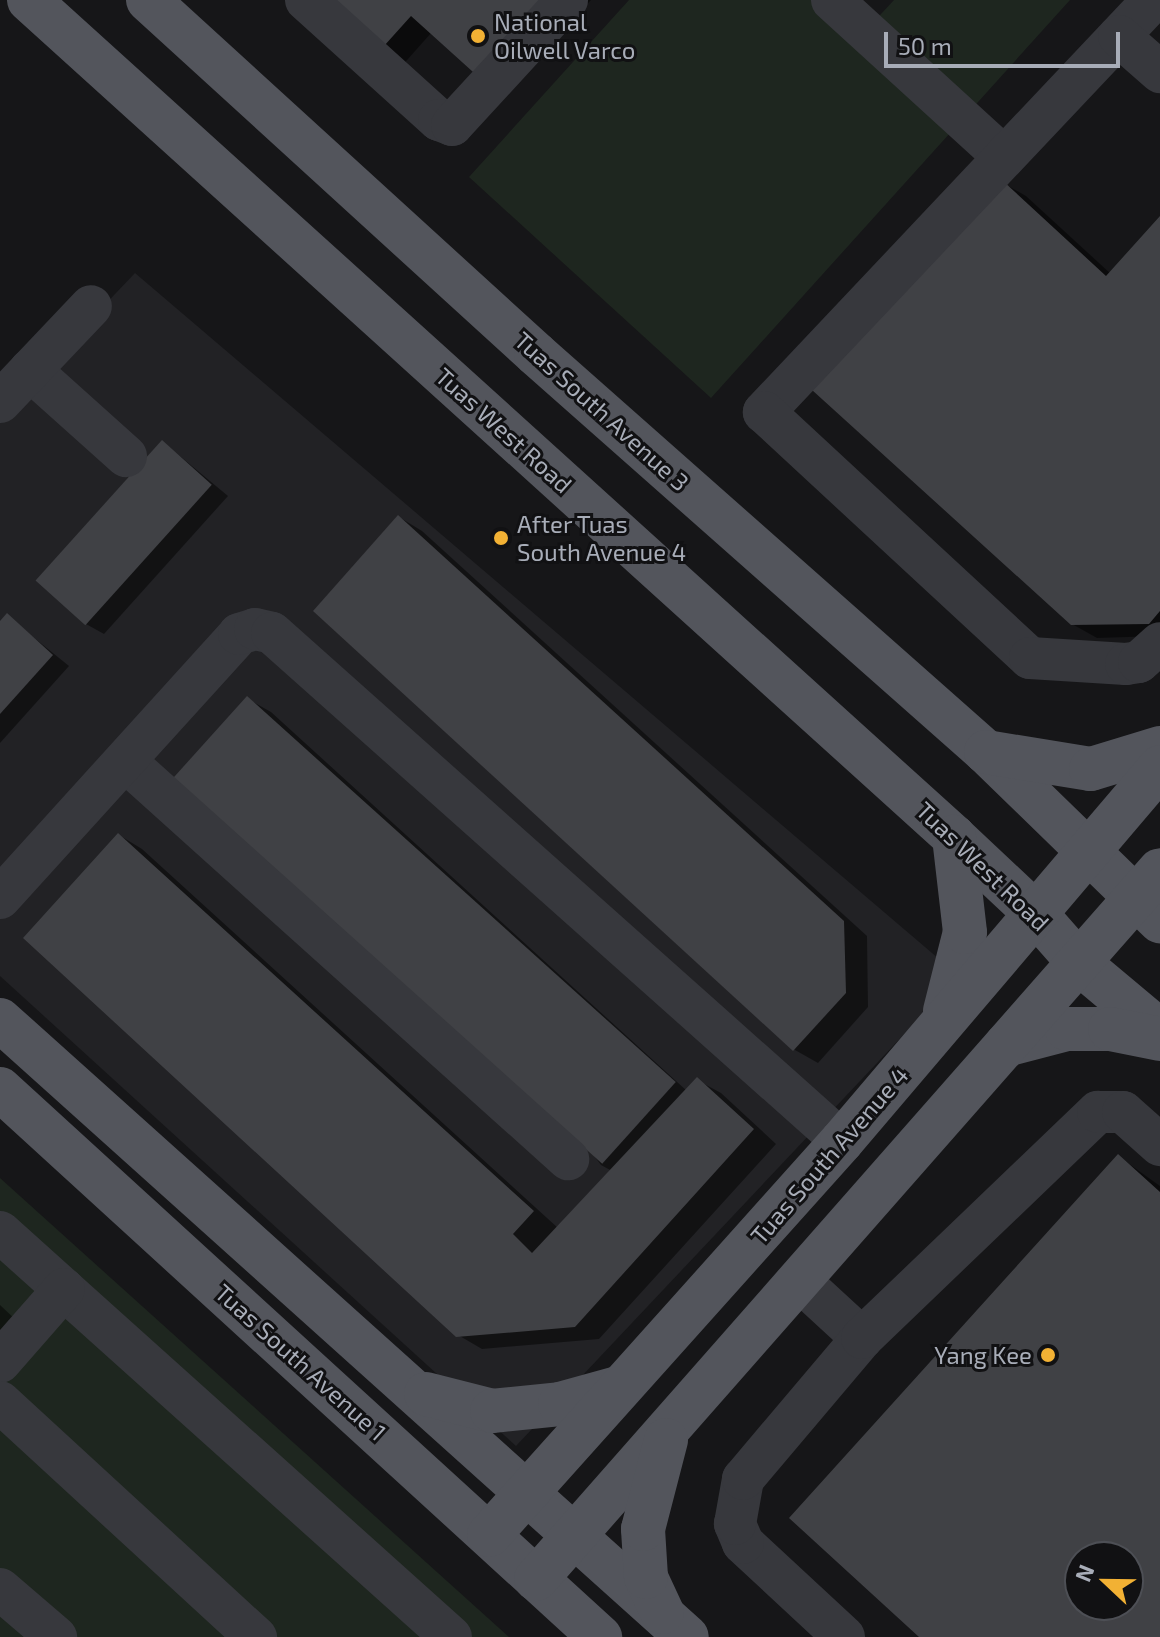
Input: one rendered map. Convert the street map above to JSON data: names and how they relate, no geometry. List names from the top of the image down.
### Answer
{
  "streets": {
    "main road": [
      "Tuas South Avenue 3",
      "Tuas West Road",
      "Tuas South Avenue 4",
      "Tuas South Avenue 1"
    ]
  },
  "crossings": [
    ["Tuas South Avenue 3", "Tuas South Avenue 4"],
    ["Tuas West Road", "Tuas South Avenue 4"],
    ["Tuas South Avenue 4", "Tuas South Avenue 1"]
  ],
  "places": ["National Oilwell Varco", "After Tuas South Avenue 4", "Yang Kee"],
  "scale_bar": "50 m",
  "north": "left"
}
